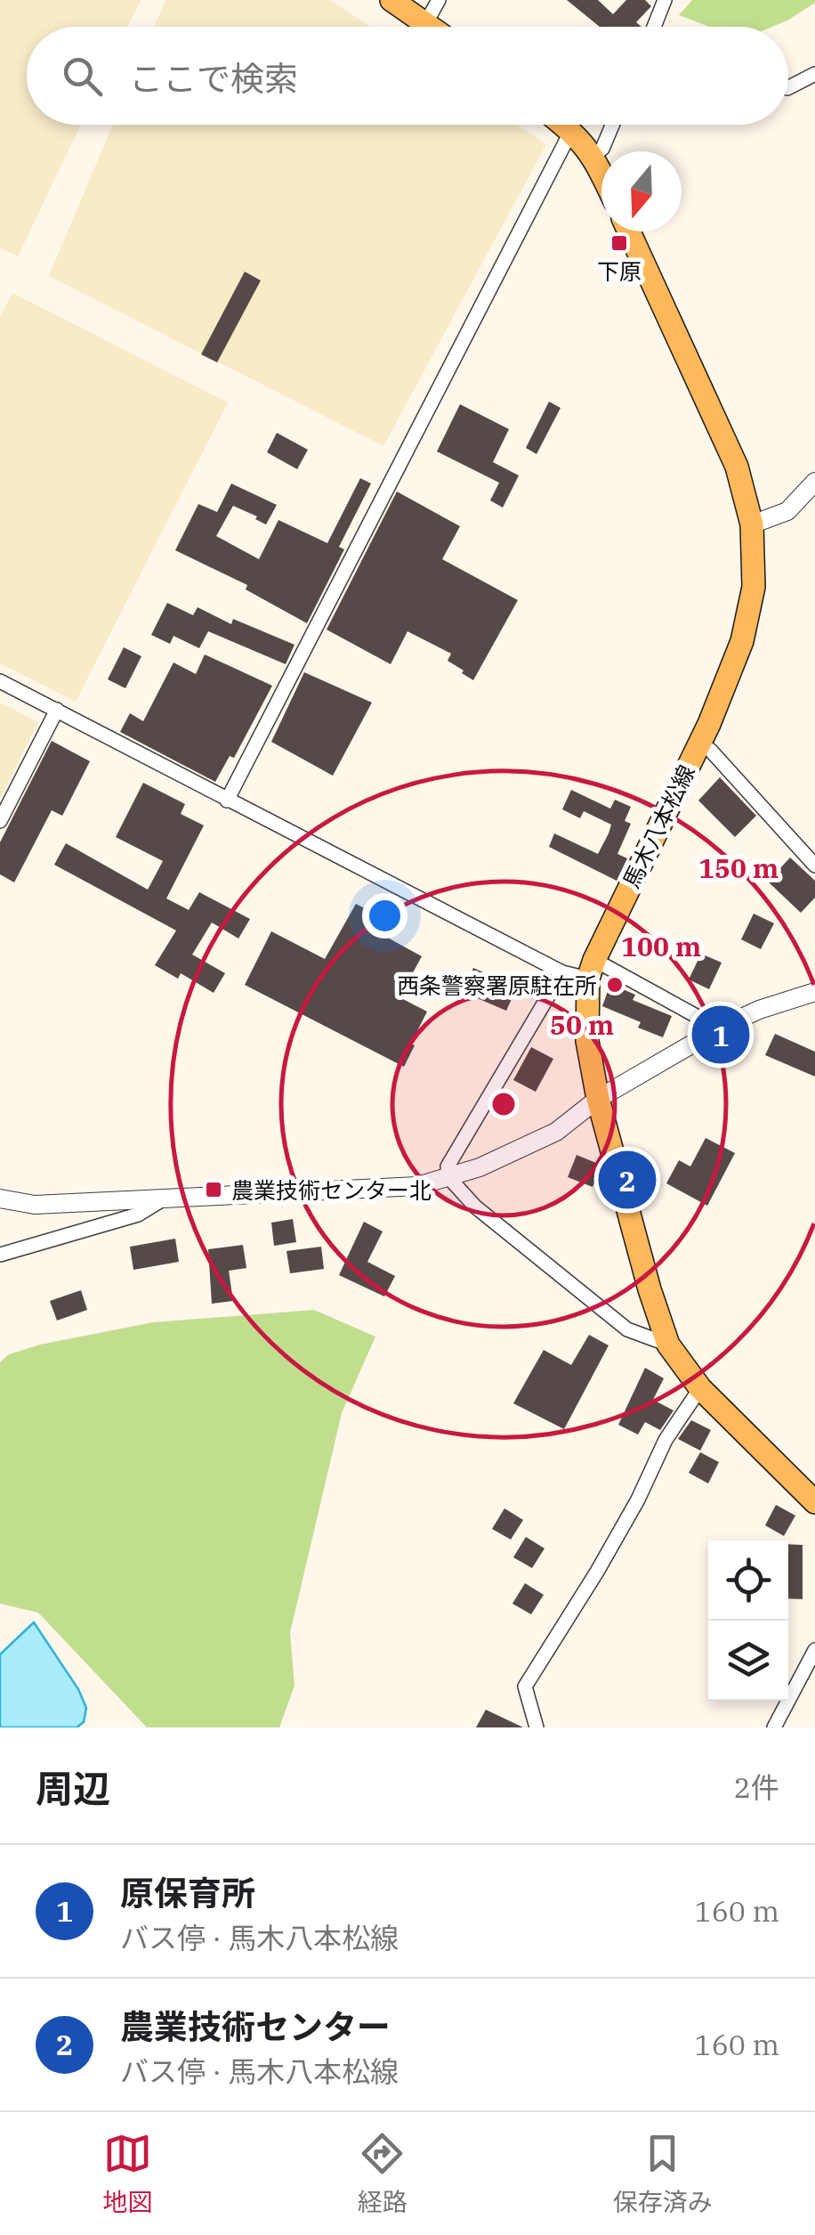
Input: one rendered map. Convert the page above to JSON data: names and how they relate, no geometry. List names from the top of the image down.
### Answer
{
  "streets": {
    "main road": ["馬木八本松線"]
  },
  "places": {
    "transit": ["下原", "農業技術センター北"],
    "other": ["西条警察署原駐在所"]
  },
  "north": "bottom",
  "page": {
    "search": "ここで検索",
    "pins": ["1", "2"],
    "heading": ["周辺", "2件"],
    "list": [
      {
        "mark": "1",
        "name": "原保育所",
        "note": "バス停 · 馬木八本松線",
        "value": "160 m"
      },
      {
        "mark": "2",
        "name": "農業技術センター",
        "note": "バス停 · 馬木八本松線",
        "value": "160 m"
      }
    ],
    "nav": ["地図", "経路", "保存済み"]
  },
  "rings": ["150 m", "100 m", "50 m"]
}
